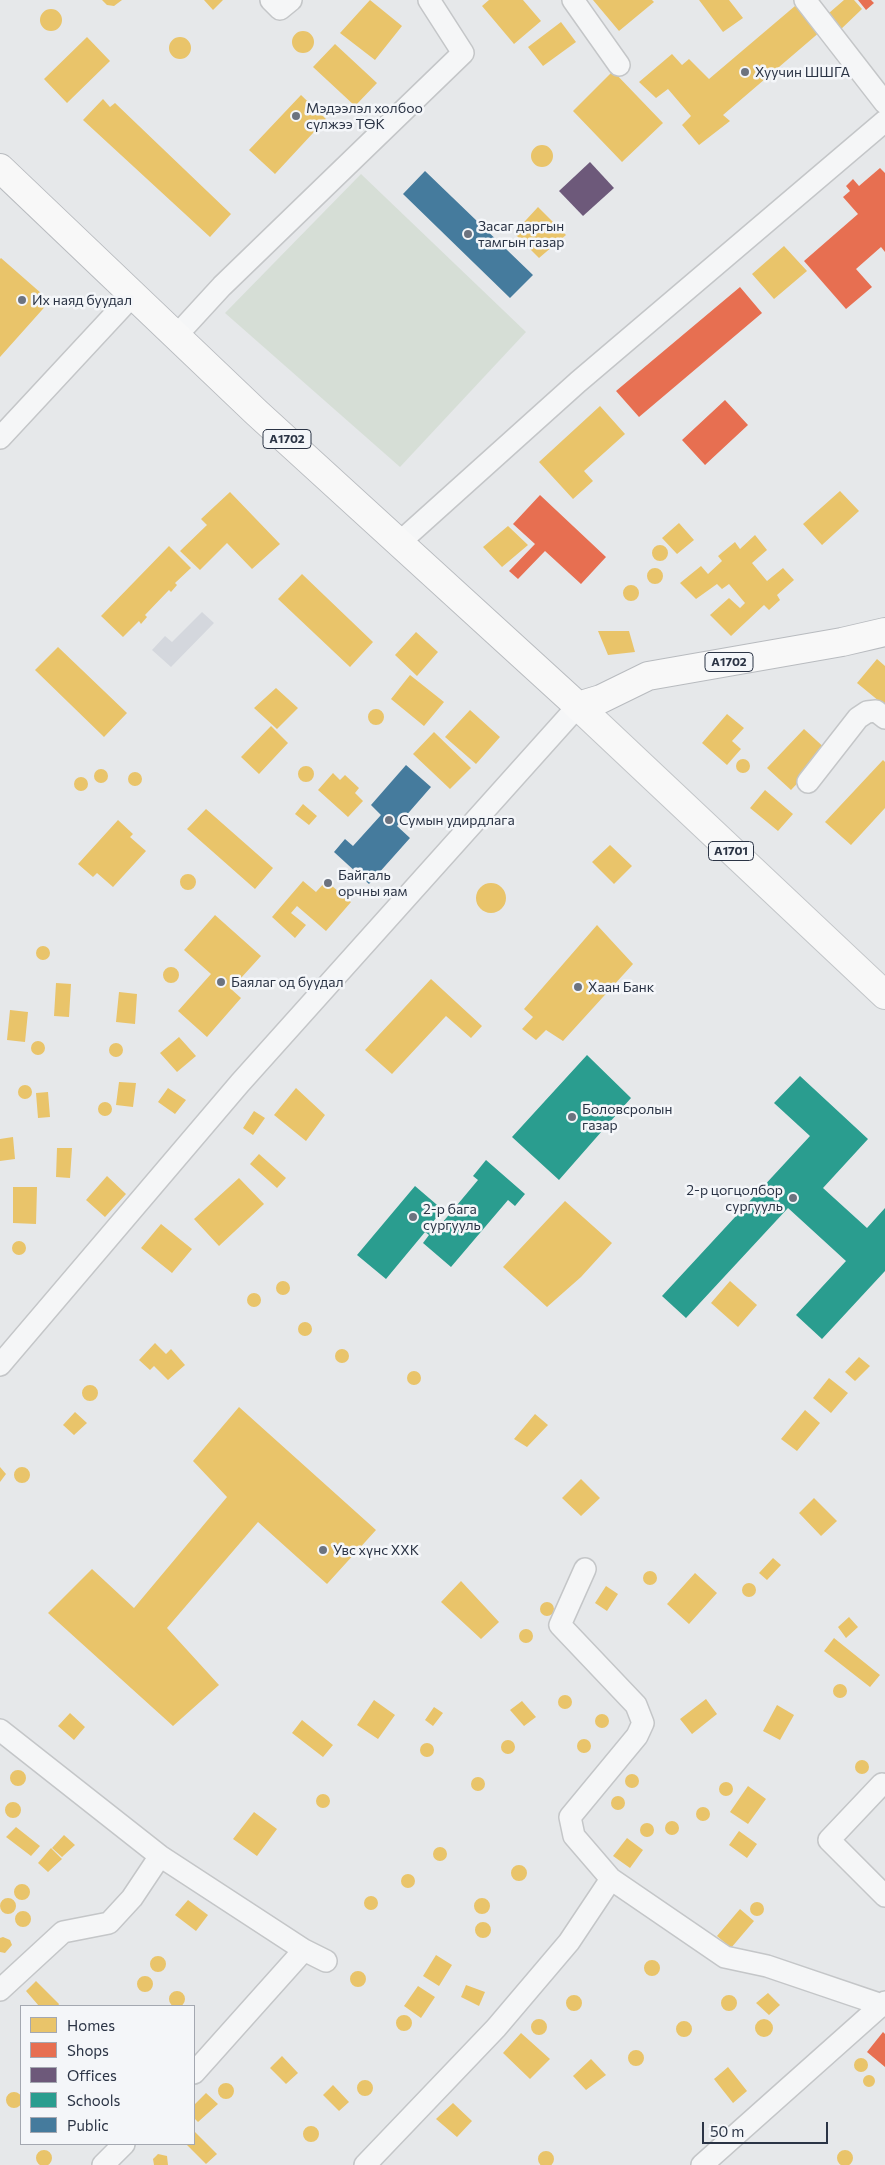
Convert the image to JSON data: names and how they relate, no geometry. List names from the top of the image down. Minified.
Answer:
{"streets":{"main road":["A1702","A1701"]},"crossings":[["A1702","A1701"]],"places":["Хуучин ШШГА","Мэдээлэл холбоо сүлжээ ТӨК","Засаг даргын тамгын газар","Их наяд буудал","Сумын удирдлага","Байгаль орчны яам","Баялаг од буудал","Хаан Банк","Боловсролын газар","2-р цогцолбор сургууль","2-р бага сургууль","Увс хүнс ХХК"],"legend":["Homes","Shops","Offices","Schools","Public"],"scale_bar":"50 m"}
